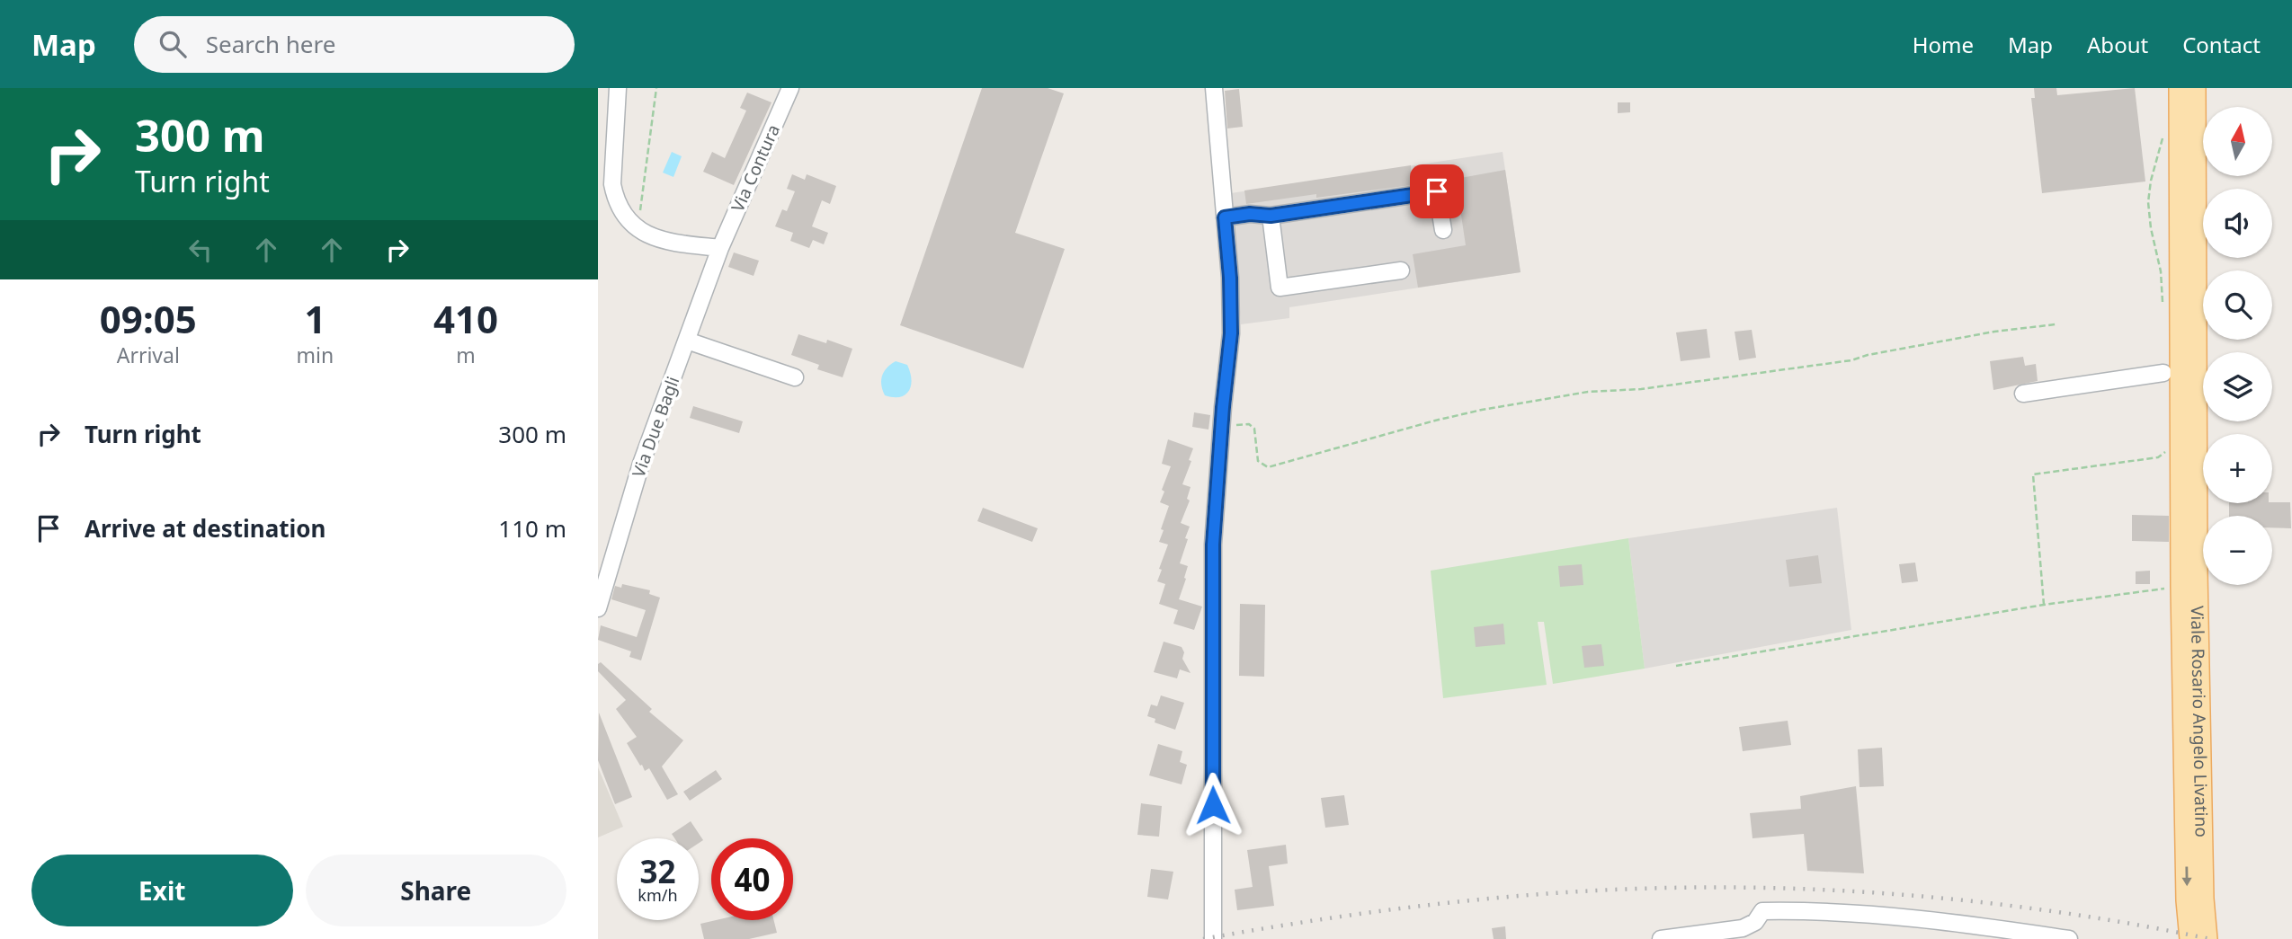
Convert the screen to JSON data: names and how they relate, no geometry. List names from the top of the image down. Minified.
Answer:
{"streets":{"main road":["Viale Rosario Angelo Livatino"],"street":["Via Contura","Via Due Bagli"]},"crossings":[["Via Contura","Via Due Bagli"]],"north":"top","page":{"header":"Map","search":"Search here","nav":["Home","Map","About","Contact"],"turn":["300 m","Turn right"],"map_buttons":["+","−"],"eta":["09:05","Arrival","1","min","410","m"],"list":[{"name":"Turn right","value":"300 m"},{"name":"Arrive at destination","value":"110 m"}],"speed":"32 km/h","limit":"40","buttons":["Exit","Share"]}}
